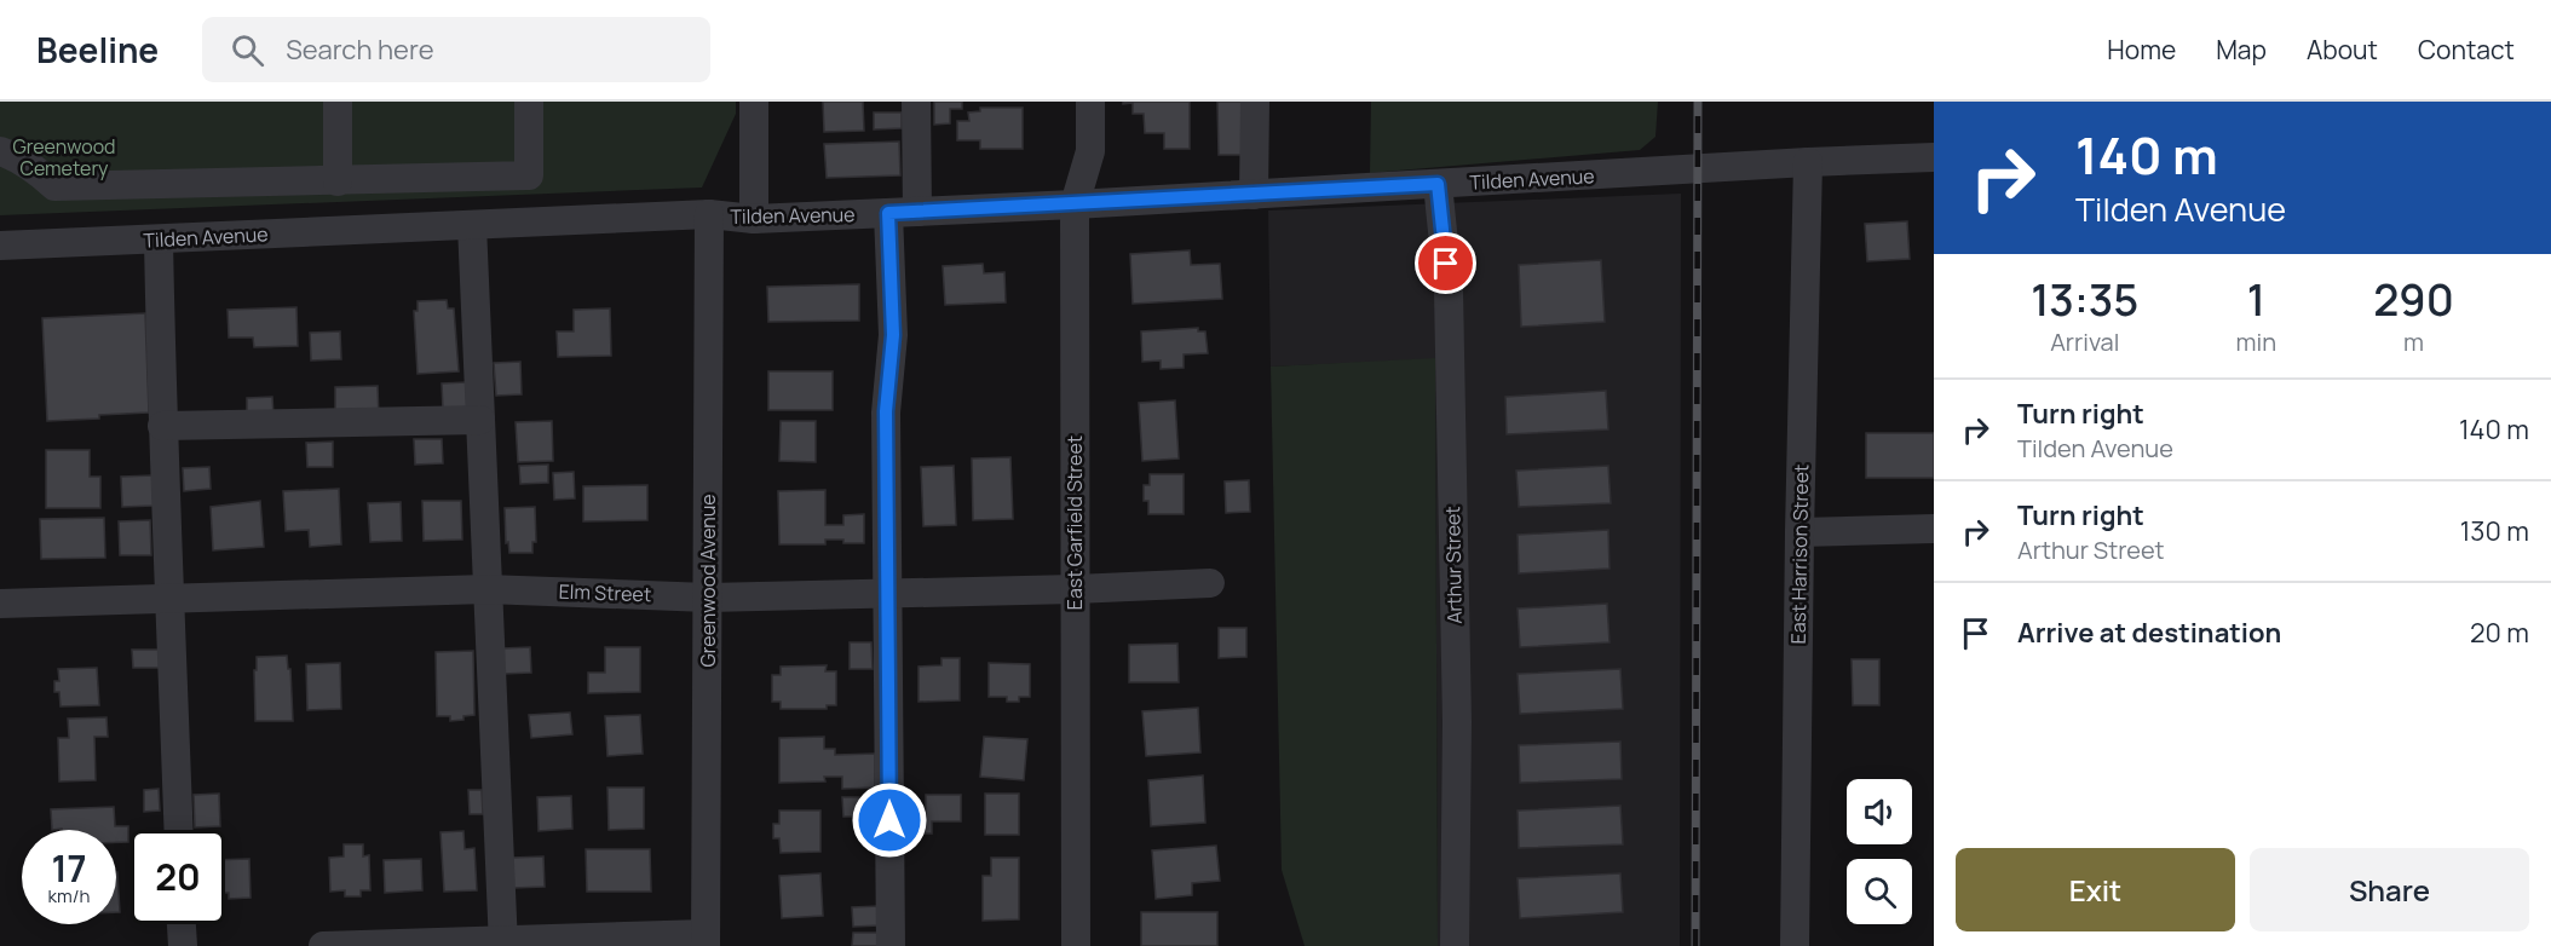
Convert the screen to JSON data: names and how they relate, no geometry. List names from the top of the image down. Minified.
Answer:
{"streets":{"street":["Tilden Avenue","East Garfield Street","East Harrison Street","Arthur Street","Greenwood Avenue","Elm Street"]},"crossings":[["Tilden Avenue","East Garfield Street"],["Tilden Avenue","East Harrison Street"],["Tilden Avenue","Arthur Street"],["Tilden Avenue","Greenwood Avenue"],["East Garfield Street","Elm Street"],["Greenwood Avenue","Elm Street"]],"parks":["Greenwood Cemetery"],"page":{"header":"Beeline","search":"Search here","nav":["Home","Map","About","Contact"],"turn":["140 m","Tilden Avenue"],"eta":["13:35","Arrival","1","min","290","m"],"list":[{"name":"Turn right","note":"Tilden Avenue","value":"140 m"},{"name":"Turn right","note":"Arthur Street","value":"130 m"},{"name":"Arrive at destination","value":"20 m"}],"speed":"17 km/h","limit":"20","buttons":["Exit","Share"]}}
